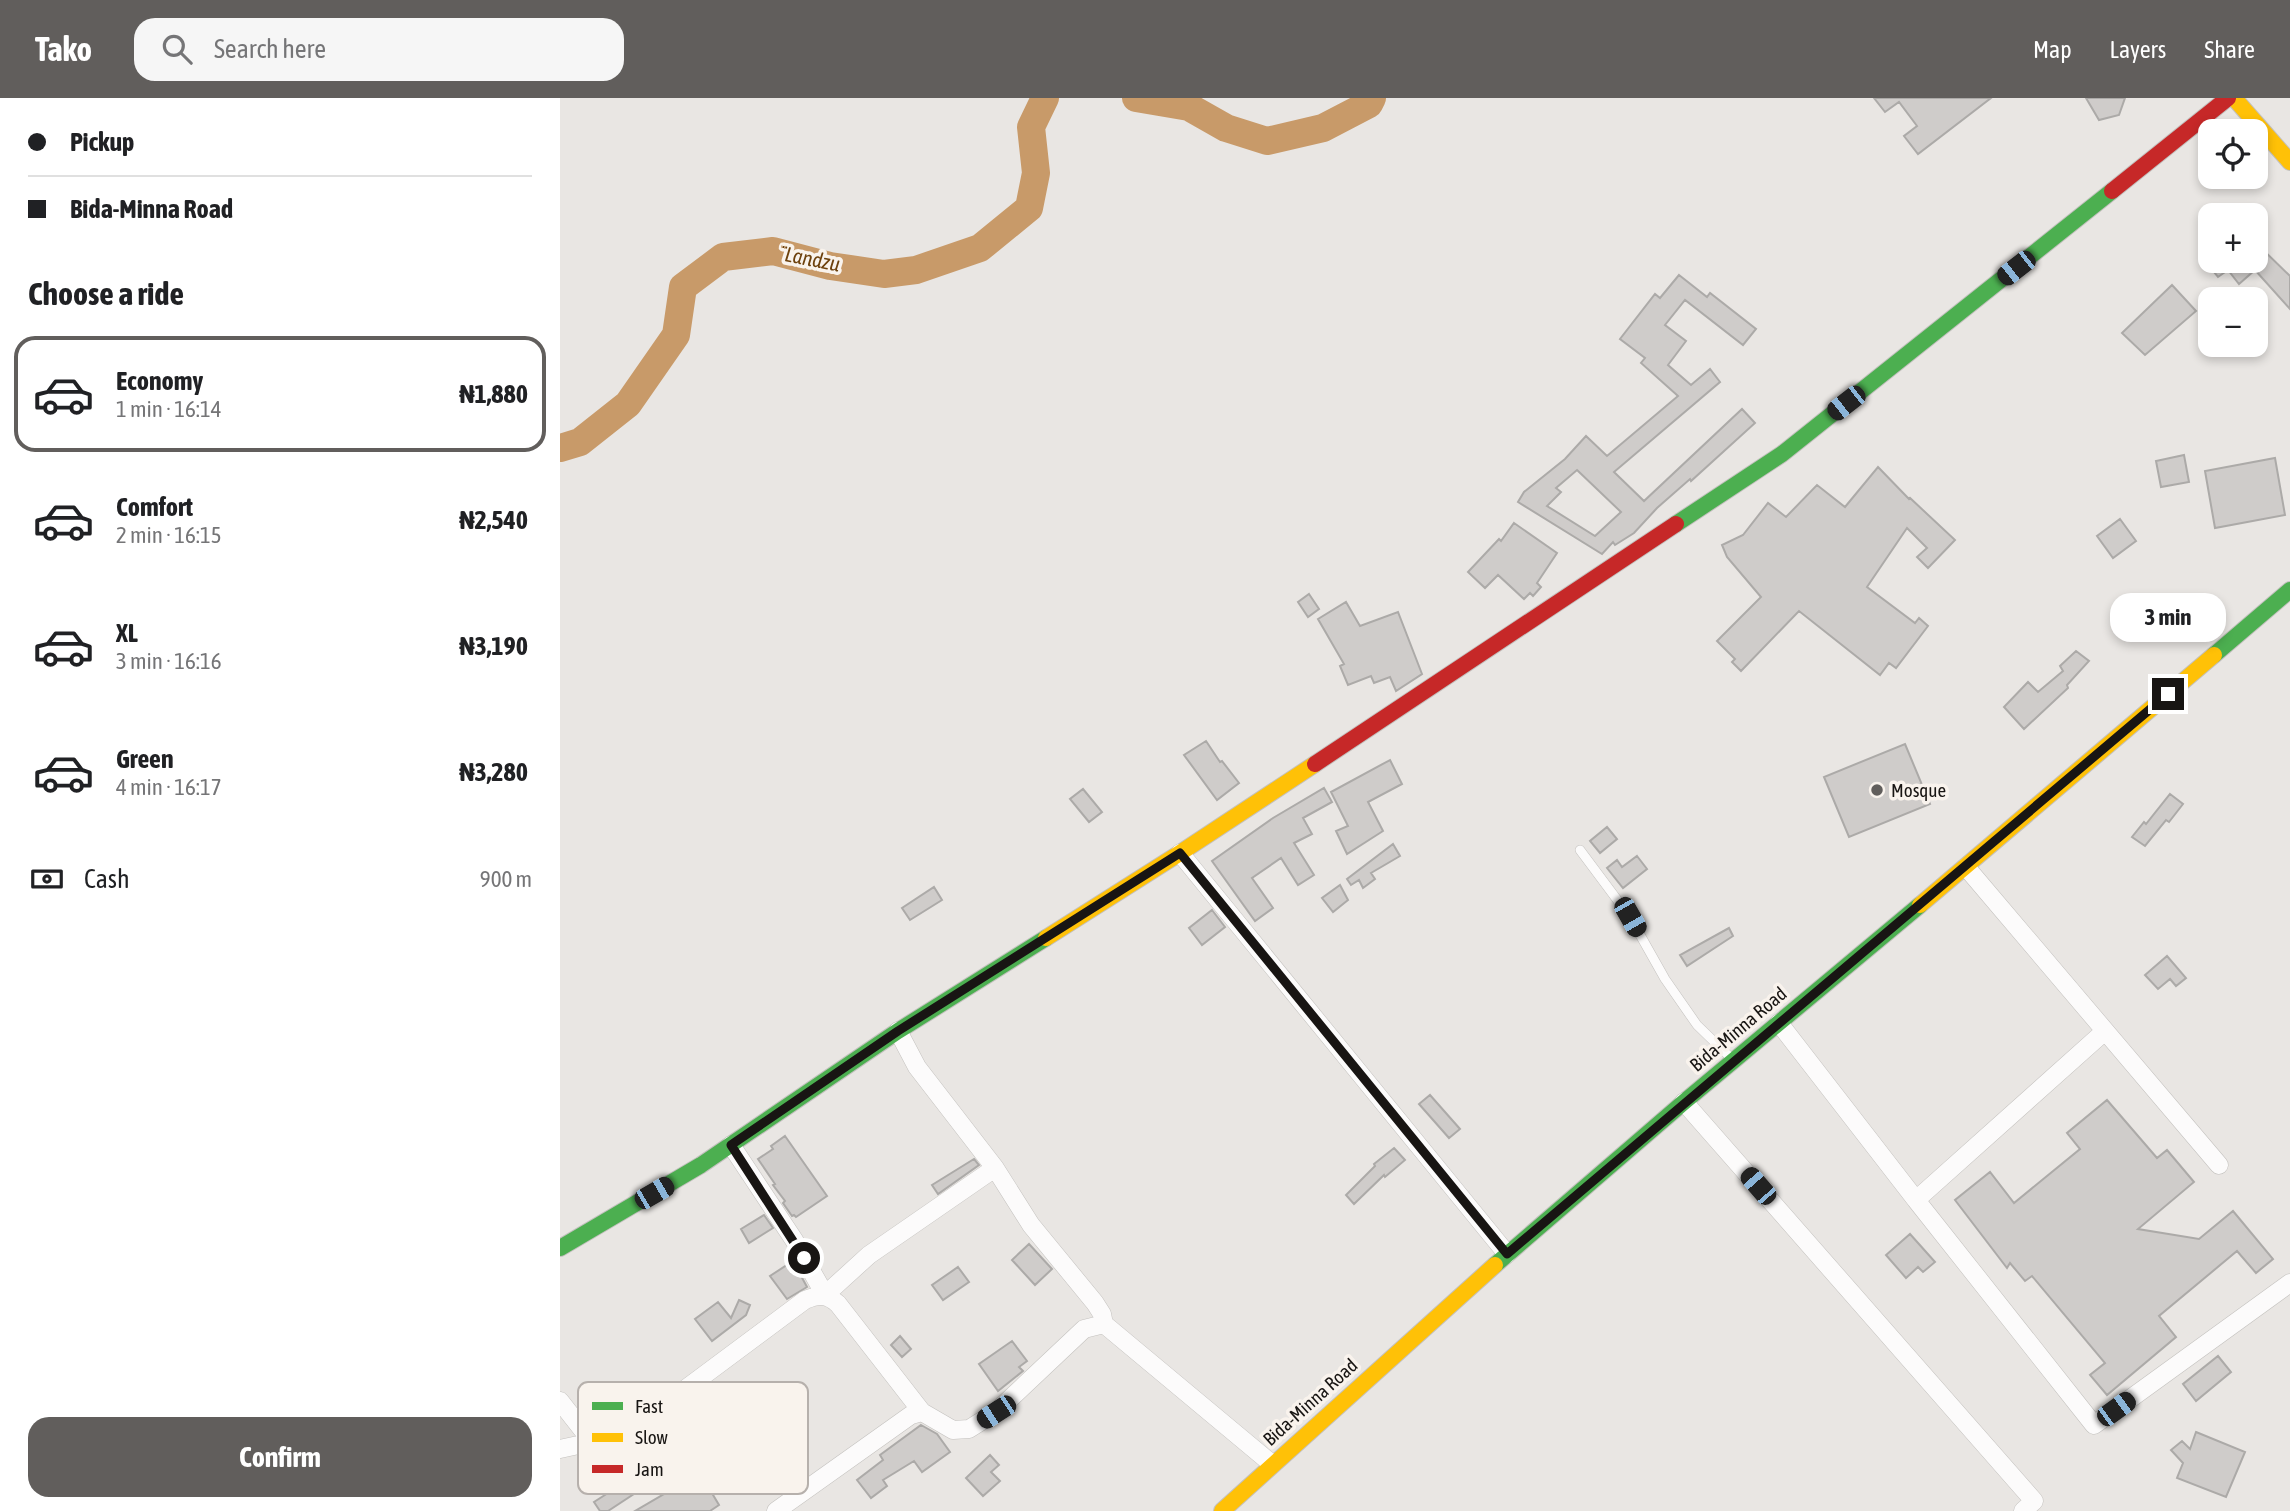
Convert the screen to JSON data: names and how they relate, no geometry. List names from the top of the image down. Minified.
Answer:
{"streets":{"main road":["Bida-Minna Road"]},"water":["¨Landzu"],"places":["Mosque"],"legend":["Fast","Slow","Jam"],"page":{"header":"Tako","search":"Search here","nav":["Map","Layers","Share"],"banner":["Pickup","Bida-Minna Road"],"map_buttons":["+","−"],"heading":"Choose a ride","list":[{"name":"Economy","note":"1 min · 16:14","value":"₦1,880"},{"name":"Comfort","note":"2 min · 16:15","value":"₦2,540"},{"name":"XL","note":"3 min · 16:16","value":"₦3,190"},{"name":"Green","note":"4 min · 16:17","value":"₦3,280"}],"bubble":"3 min","pay":["Cash","900 m"],"buttons":"Confirm"}}
